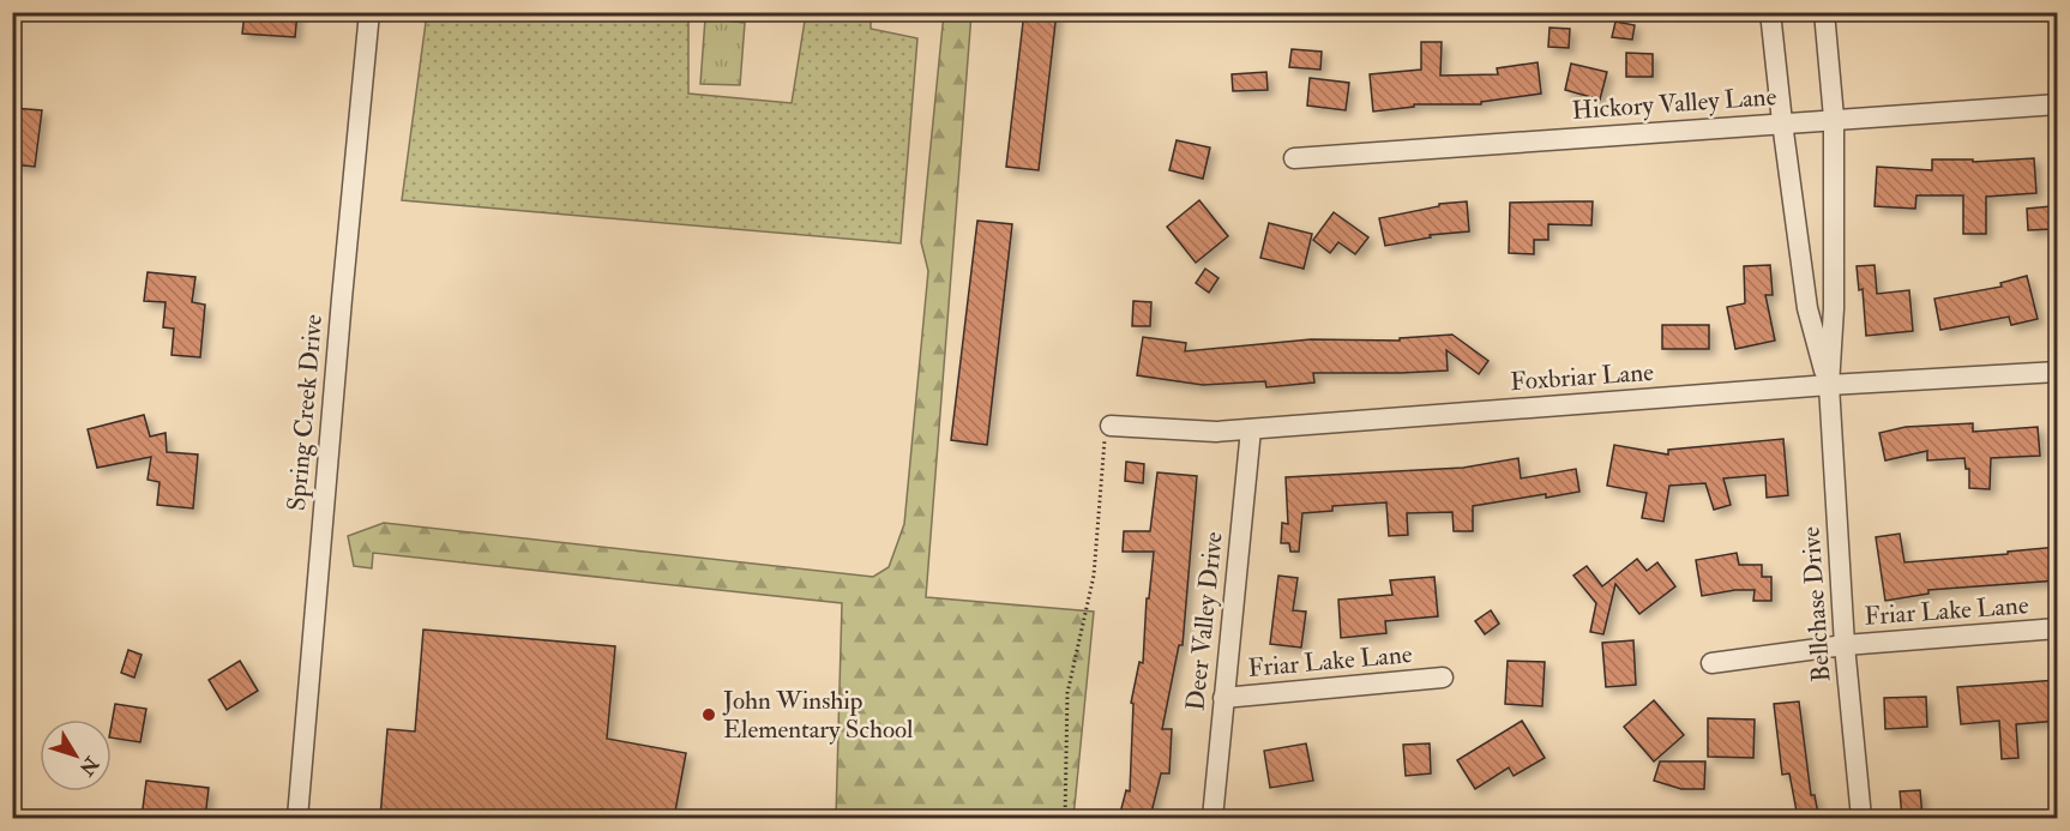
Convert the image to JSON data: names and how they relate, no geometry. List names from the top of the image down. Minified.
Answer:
{"streets":{"street":["Hickory Valley Lane","Foxbriar Lane","Spring Creek Drive","Bellchase Drive","Friar Lake Lane","Deer Valley Drive"]},"crossings":[["Hickory Valley Lane","Bellchase Drive"],["Foxbriar Lane","Bellchase Drive"],["Foxbriar Lane","Deer Valley Drive"],["Bellchase Drive","Friar Lake Lane"],["Friar Lake Lane","Deer Valley Drive"]],"places":["John Winship Elementary School"],"north":"bottom right"}
